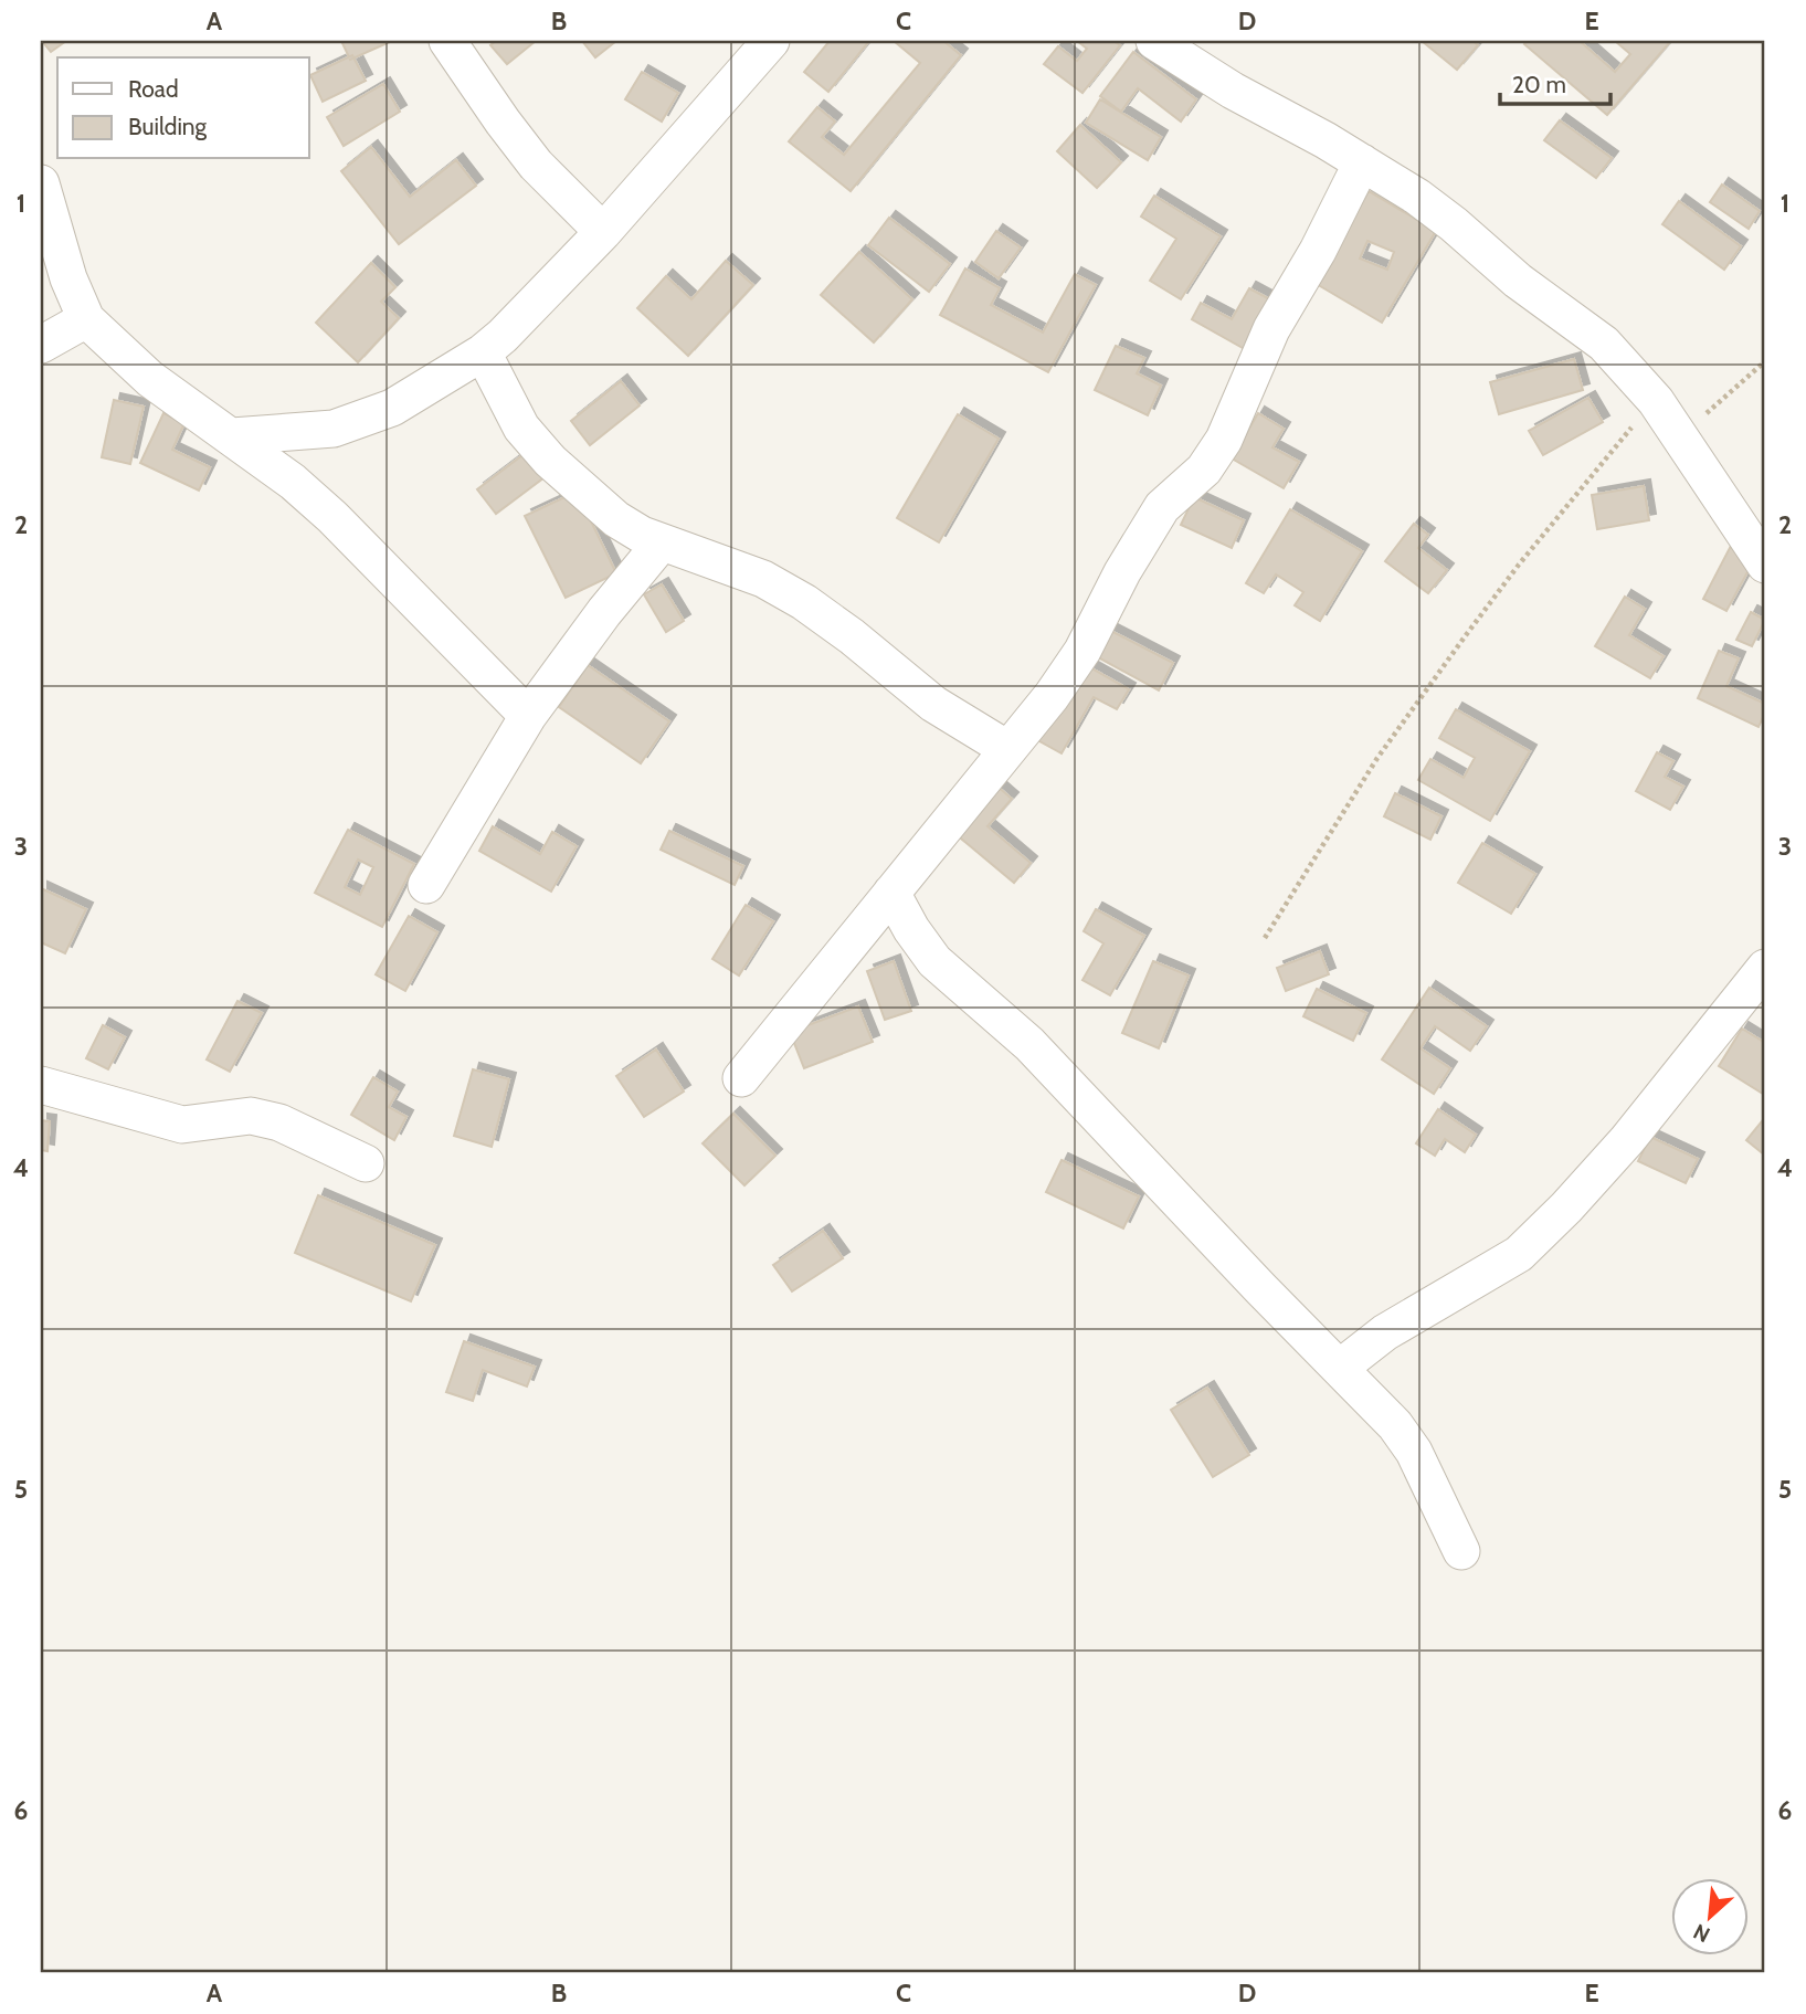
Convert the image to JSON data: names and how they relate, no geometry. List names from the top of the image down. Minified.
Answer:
{"legend":["Road","Building"],"scale_bar":"20 m","north":"bottom left","grid":{"columns":["A","B","C","D","E"],"rows":["1","2","3","4","5","6"]}}
